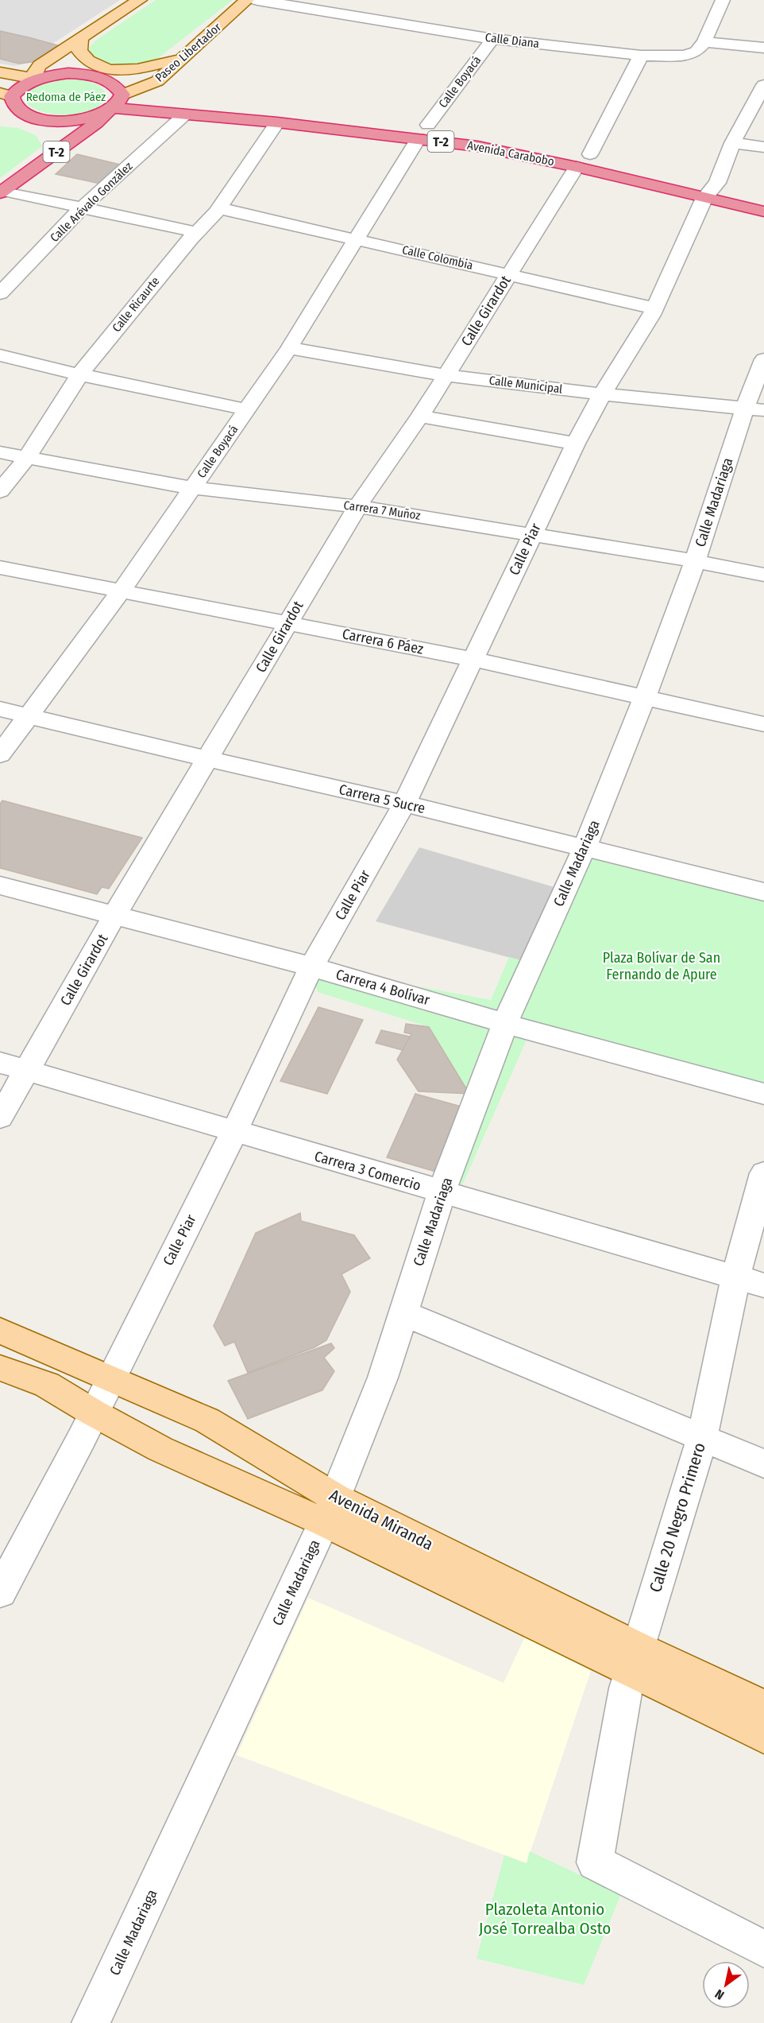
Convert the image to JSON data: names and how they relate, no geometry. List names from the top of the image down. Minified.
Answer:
{"streets":{"highway":["T-2","Avenida Carabobo"],"main road":["Paseo Libertador","Avenida Miranda"],"street":["Calle Diana","Calle Boyacá","Calle Arévalo González","Calle Colombia","Calle Ricaurte","Calle Girardot","Calle Municipal","Calle Madariaga","Carrera 7 Muñoz","Calle Piar","Carrera 6 Páez","Carrera 5 Sucre","Carrera 4 Bolívar","Carrera 3 Comercio","Calle 20 Negro Primero"]},"crossings":[["Calle Diana","Calle Boyacá"],["Calle Diana","Calle Girardot"],["Paseo Libertador","T-2"],["Calle Boyacá","Avenida Carabobo"],["Calle Boyacá","Calle Colombia"],["Calle Boyacá","Calle Municipal"],["Calle Boyacá","Carrera 7 Muñoz"],["Calle Boyacá","Carrera 6 Páez"],["Calle Boyacá","Carrera 5 Sucre"],["T-2","Avenida Carabobo"],["Avenida Carabobo","Calle Arévalo González"],["Avenida Carabobo","Calle Ricaurte"],["Avenida Carabobo","Calle Girardot"],["Avenida Carabobo","Calle Piar"],["Calle Colombia","Calle Ricaurte"],["Calle Colombia","Calle Girardot"],["Calle Colombia","Calle Piar"],["Calle Ricaurte","Carrera 7 Muñoz"],["Calle Girardot","Calle Municipal"],["Calle Girardot","Carrera 7 Muñoz"],["Calle Girardot","Carrera 6 Páez"],["Calle Girardot","Carrera 5 Sucre"],["Calle Girardot","Carrera 4 Bolívar"],["Calle Girardot","Carrera 3 Comercio"],["Calle Municipal","Calle Madariaga"],["Calle Municipal","Calle Piar"],["Calle Madariaga","Carrera 7 Muñoz"],["Calle Madariaga","Carrera 6 Páez"],["Calle Madariaga","Carrera 5 Sucre"],["Calle Madariaga","Carrera 4 Bolívar"],["Calle Madariaga","Carrera 3 Comercio"],["Calle Madariaga","Avenida Miranda"],["Carrera 7 Muñoz","Calle Piar"],["Calle Piar","Carrera 6 Páez"],["Calle Piar","Carrera 5 Sucre"],["Calle Piar","Carrera 4 Bolívar"],["Calle Piar","Carrera 3 Comercio"],["Calle Piar","Avenida Miranda"],["Carrera 3 Comercio","Calle 20 Negro Primero"],["Calle 20 Negro Primero","Avenida Miranda"]],"parks":["Redoma de Páez","Plaza Bolívar de San Fernando de Apure","Plazoleta Antonio José Torrealba Osto"],"north":"bottom left"}
